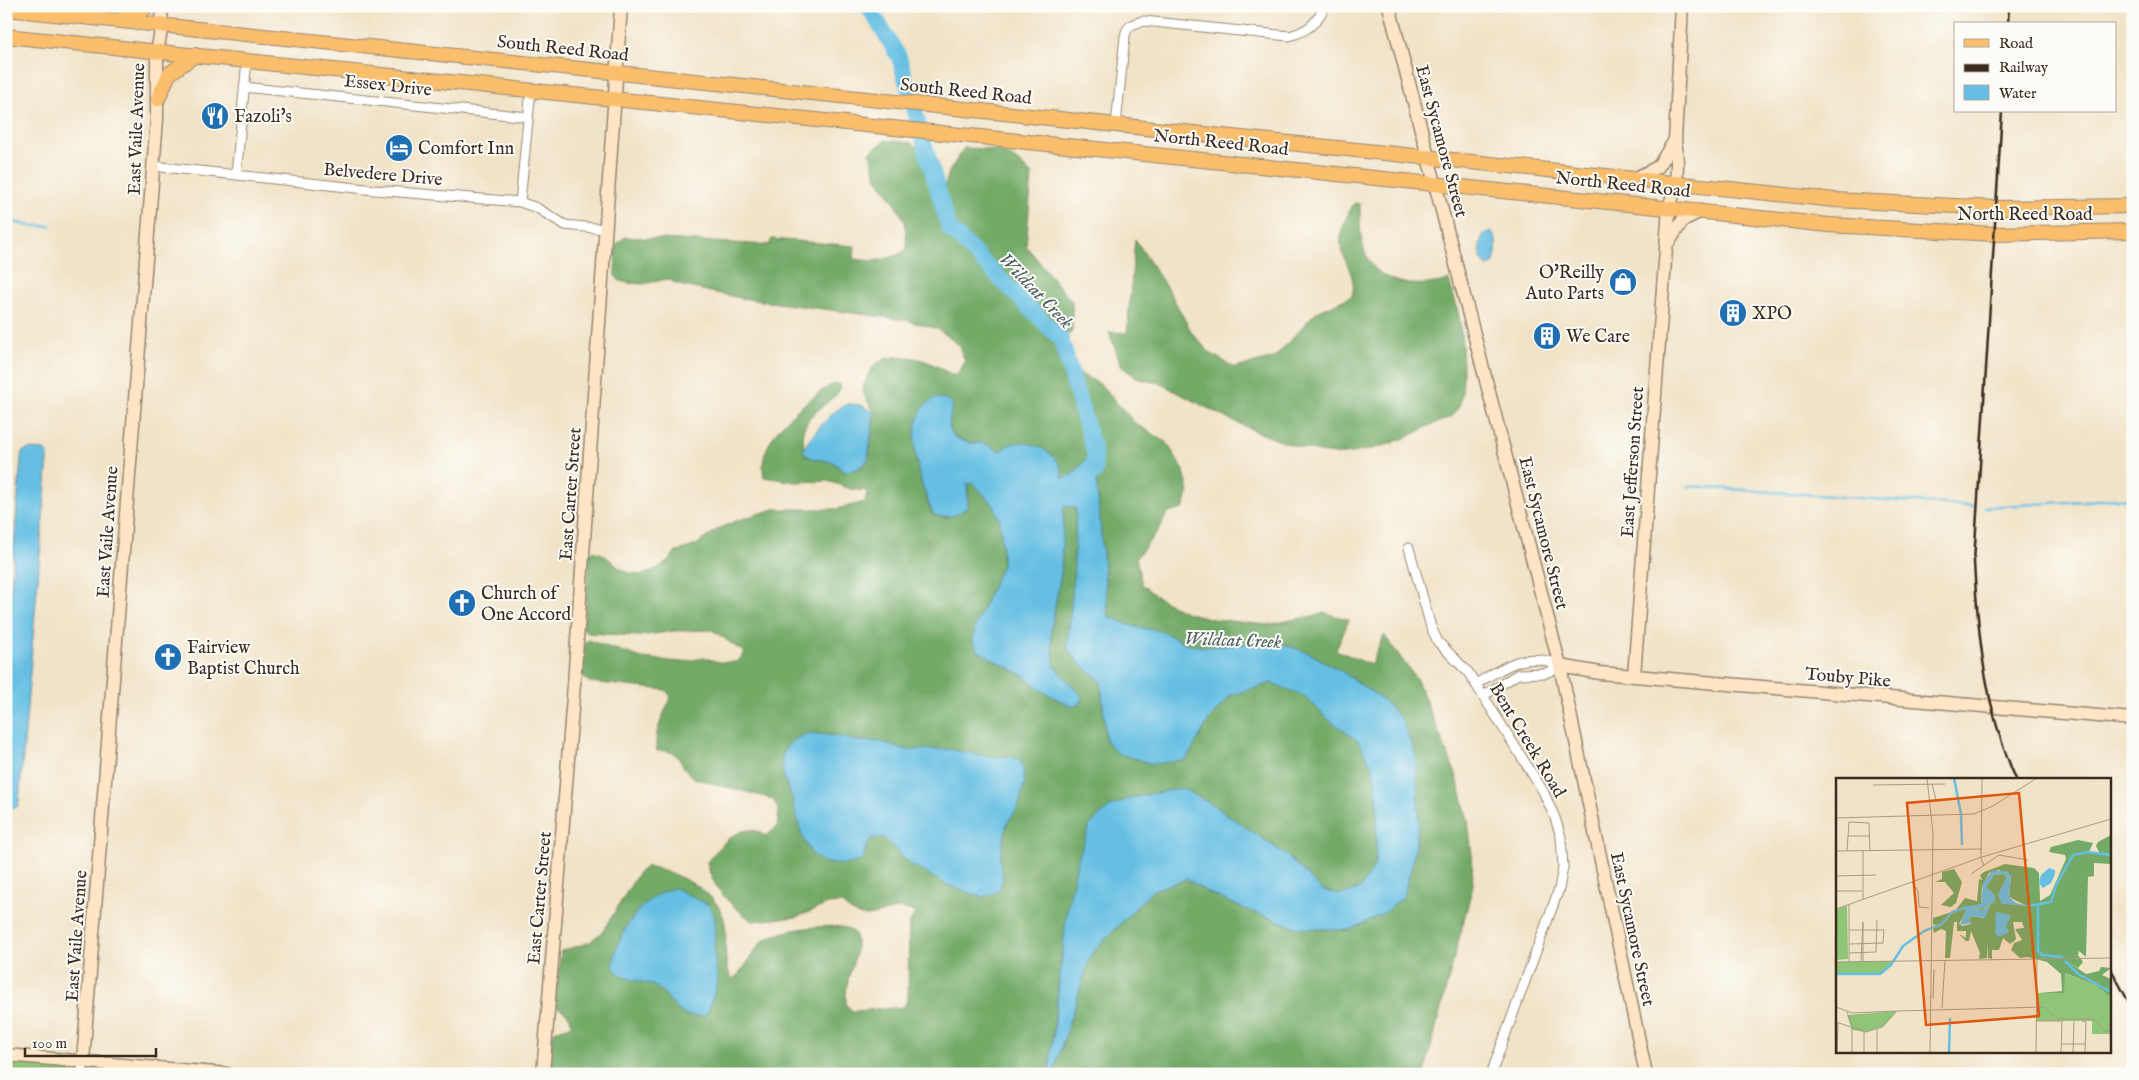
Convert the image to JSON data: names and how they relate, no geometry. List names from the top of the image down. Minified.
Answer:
{"streets":{"main road":["South Reed Road","North Reed Road"],"street":["Essex Drive","East Vaile Avenue","East Sycamore Street","Belvedere Drive","East Jefferson Street","East Carter Street","Touby Pike","Bent Creek Road"]},"crossings":[["South Reed Road","East Vaile Avenue"],["South Reed Road","North Reed Road"],["South Reed Road","East Carter Street"],["East Vaile Avenue","Belvedere Drive"],["East Sycamore Street","North Reed Road"],["East Sycamore Street","Touby Pike"],["North Reed Road","East Jefferson Street"],["North Reed Road","East Carter Street"],["Belvedere Drive","East Carter Street"],["East Jefferson Street","Touby Pike"],["Touby Pike","Bent Creek Road"]],"water":["Wildcat Creek"],"places":{"restaurant":["Fazoli's"],"hotel":["Comfort Inn"],"shop":["O'Reilly Auto Parts"],"building":["XPO","We Care"],"church":["Church of One Accord","Fairview Baptist Church"]},"legend":["Road","Railway","Water"],"scale_bar":"100 m"}
